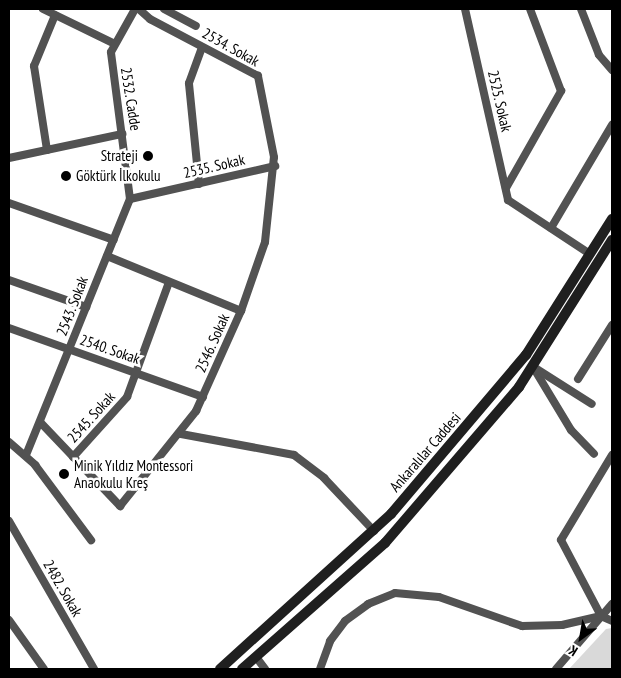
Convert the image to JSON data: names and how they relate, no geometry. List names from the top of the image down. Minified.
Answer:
{"streets":{"main road":["Ankaralılar Caddesi"],"street":["2534. Sokak","2532. Cadde","2525. Sokak","2535. Sokak","2543. Sokak","2546. Sokak","2540. Sokak","2545. Sokak","2482. Sokak"]},"crossings":[["2534. Sokak","2535. Sokak"],["2534. Sokak","2546. Sokak"],["2532. Cadde","2535. Sokak"],["2532. Cadde","2543. Sokak"],["2535. Sokak","2543. Sokak"],["2535. Sokak","2546. Sokak"],["2543. Sokak","2540. Sokak"],["2546. Sokak","2540. Sokak"],["2546. Sokak","2545. Sokak"],["2540. Sokak","2545. Sokak"]],"places":["Strateji","Göktürk İlkokulu","Minik Yıldız Montessori Anaokulu Kreş"],"north":"bottom left"}
